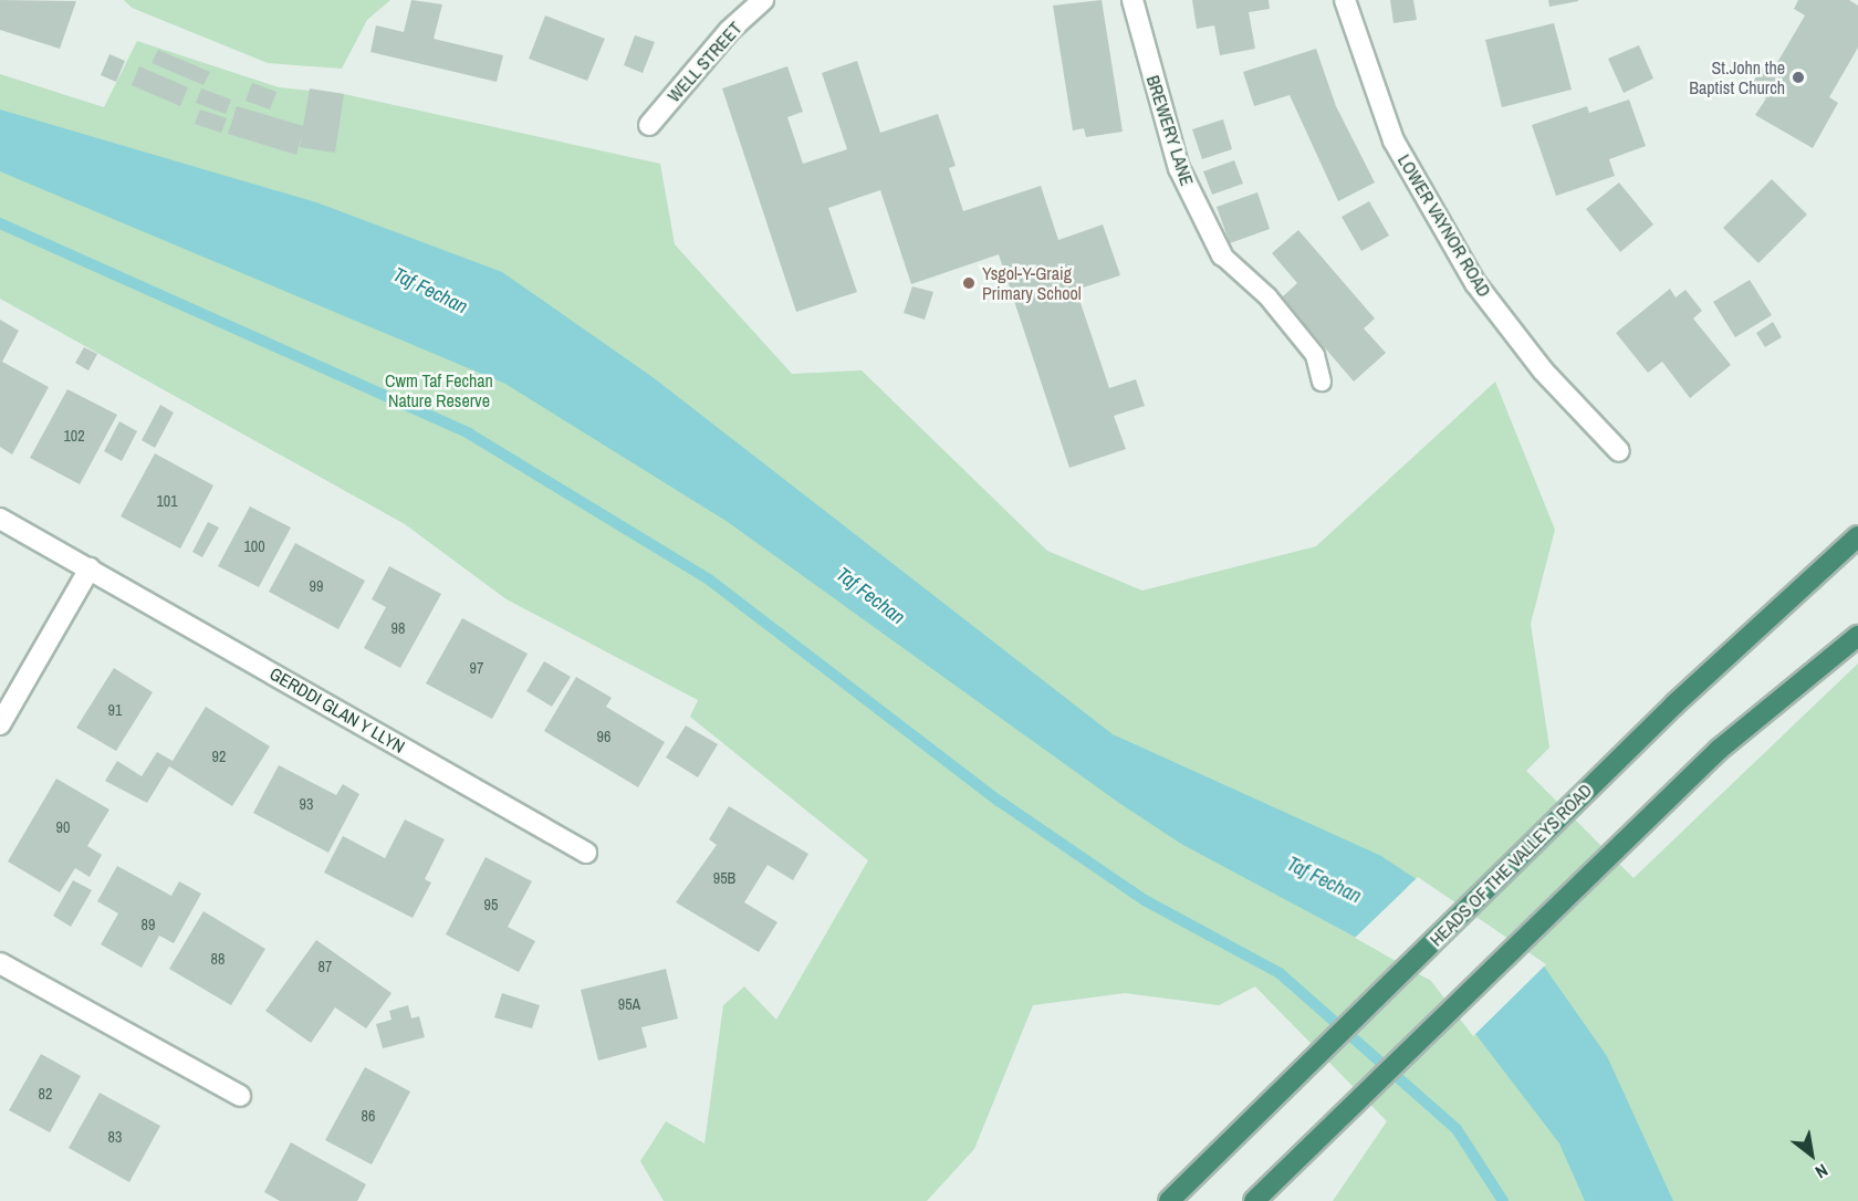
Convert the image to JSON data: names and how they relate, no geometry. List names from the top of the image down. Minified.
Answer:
{"streets":{"highway":["HEADS OF THE VALLEYS ROAD"],"street":["WELL STREET","BREWERY LANE","LOWER VAYNOR ROAD","GERDDI GLAN Y LLYN"]},"water":["Taf Fechan"],"parks":["Cwm Taf Fechan Nature Reserve"],"places":["St.John the Baptist Church","Ysgol-Y-Graig Primary School"],"house_numbers":["102","101","100","99","98","97","91","96","92","93","90","95B","95","89","88","87","95A","82","86","83"],"north":"bottom right"}
